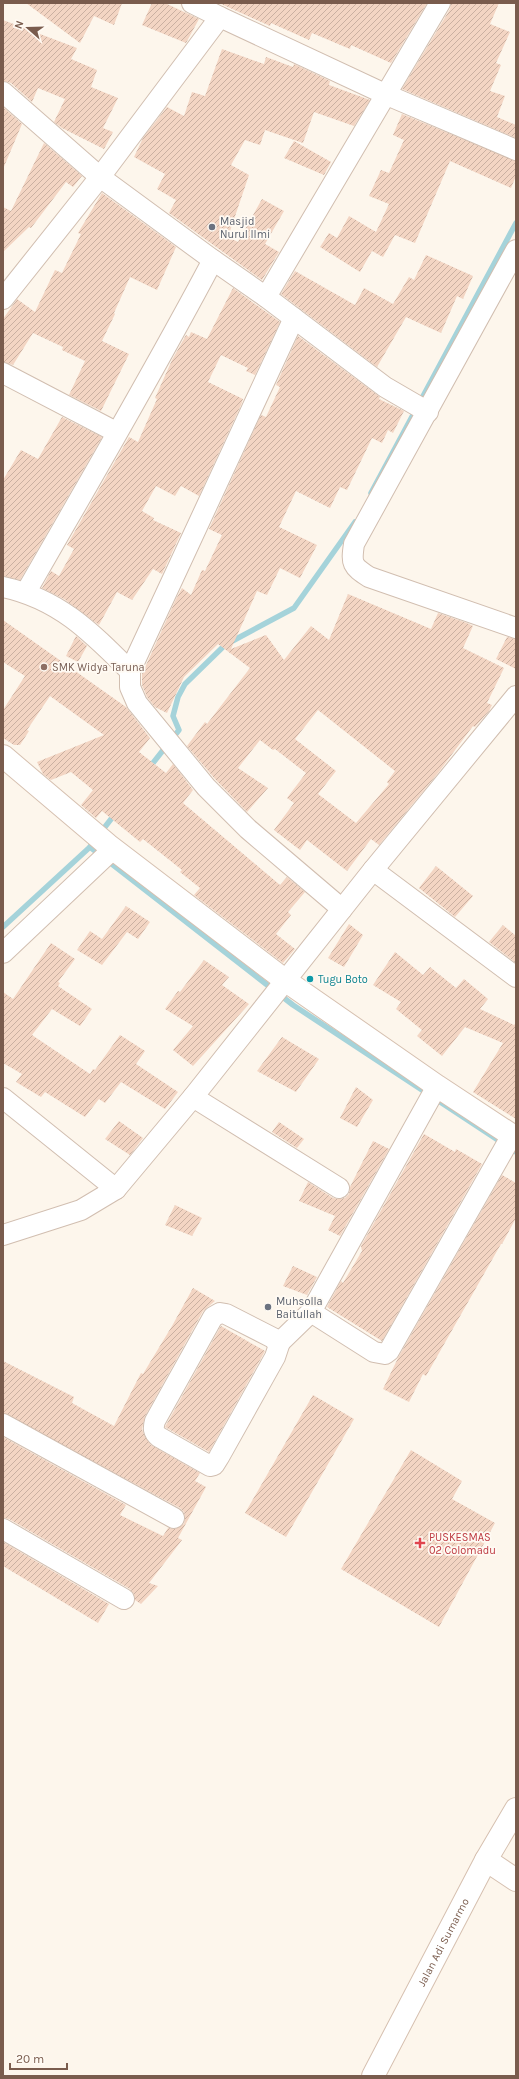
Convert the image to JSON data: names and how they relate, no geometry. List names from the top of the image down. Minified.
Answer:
{"streets":{"main road":["Jalan Adi Sumarmo"]},"places":{"other":["Masjid Nurul Ilmi","SMK Widya Taruna","Tugu Boto","Muhsolla Baitullah"],"health":["PUSKESMAS 02 Colomadu"]},"scale_bar":"20 m","north":"left"}
